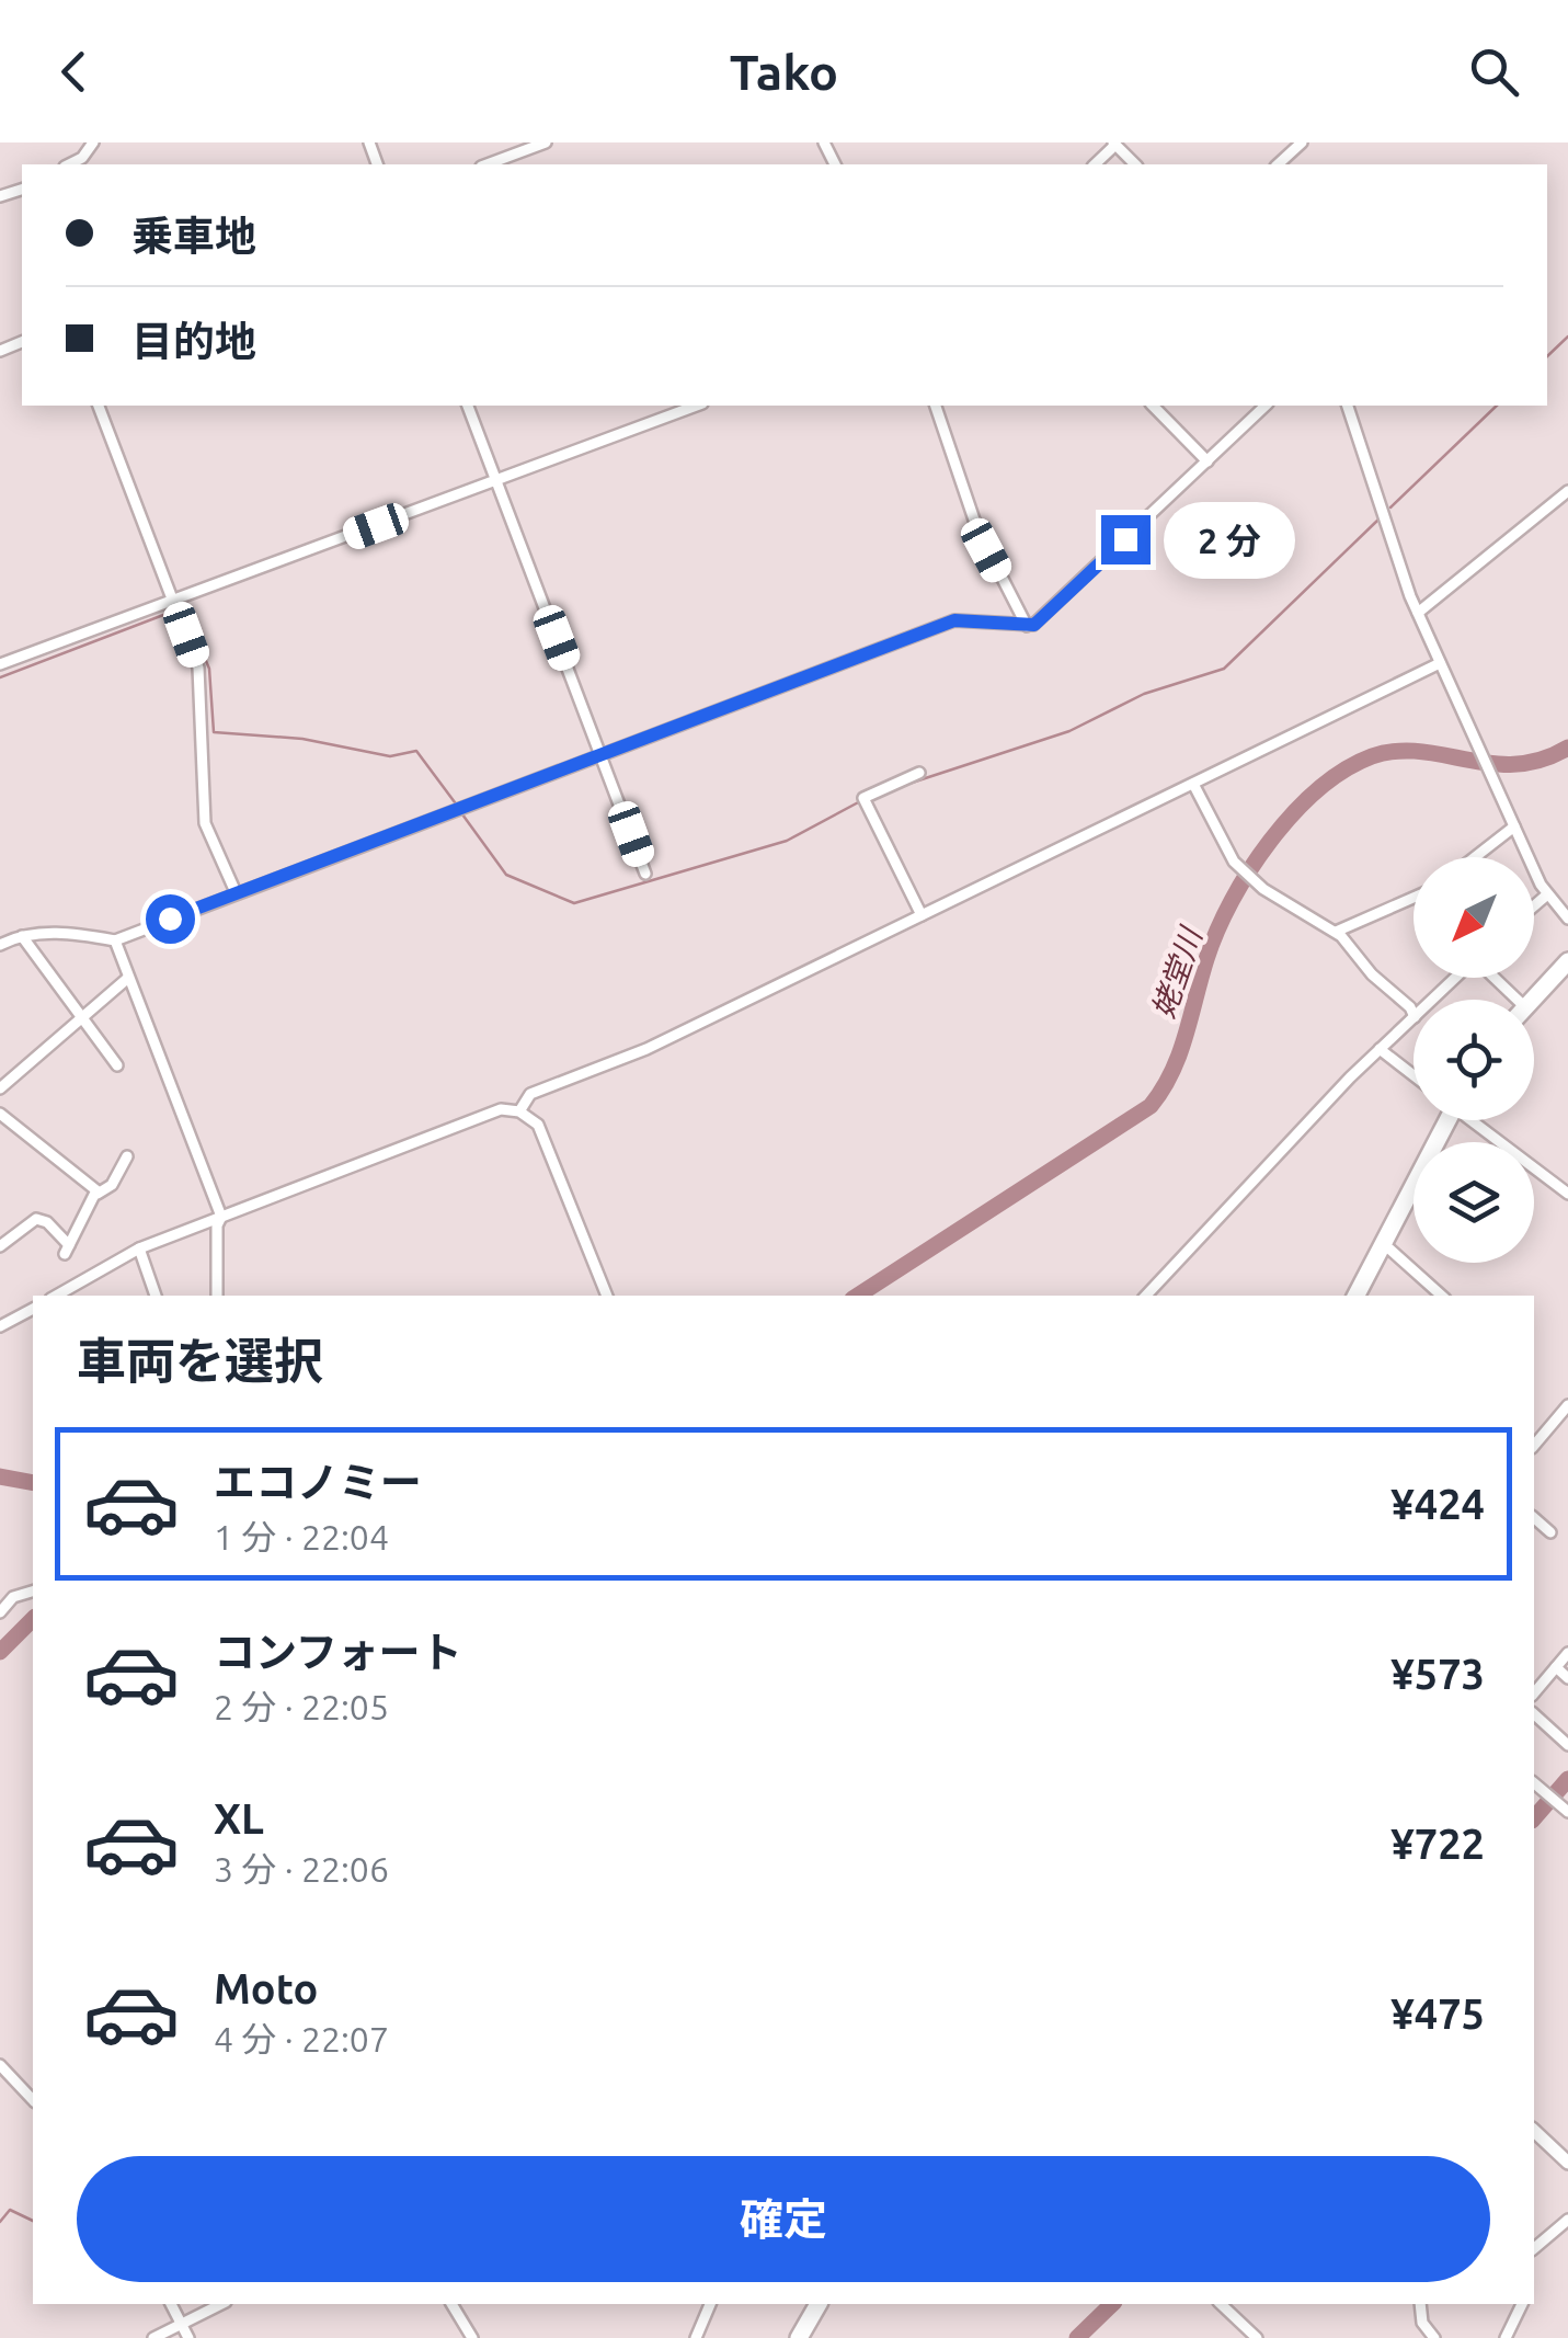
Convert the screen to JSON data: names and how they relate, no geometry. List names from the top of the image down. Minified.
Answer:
{"water":["姥堂川"],"north":"bottom left","page":{"header":"Tako","banner":["乗車地","目的地"],"bubble":"2 分","heading":"車両を選択","list":[{"name":"エコノミー","note":"1 分 · 22:04","value":"¥424"},{"name":"コンフォート","note":"2 分 · 22:05","value":"¥573"},{"name":"XL","note":"3 分 · 22:06","value":"¥722"},{"name":"Moto","note":"4 分 · 22:07","value":"¥475"}],"buttons":"確定"}}
